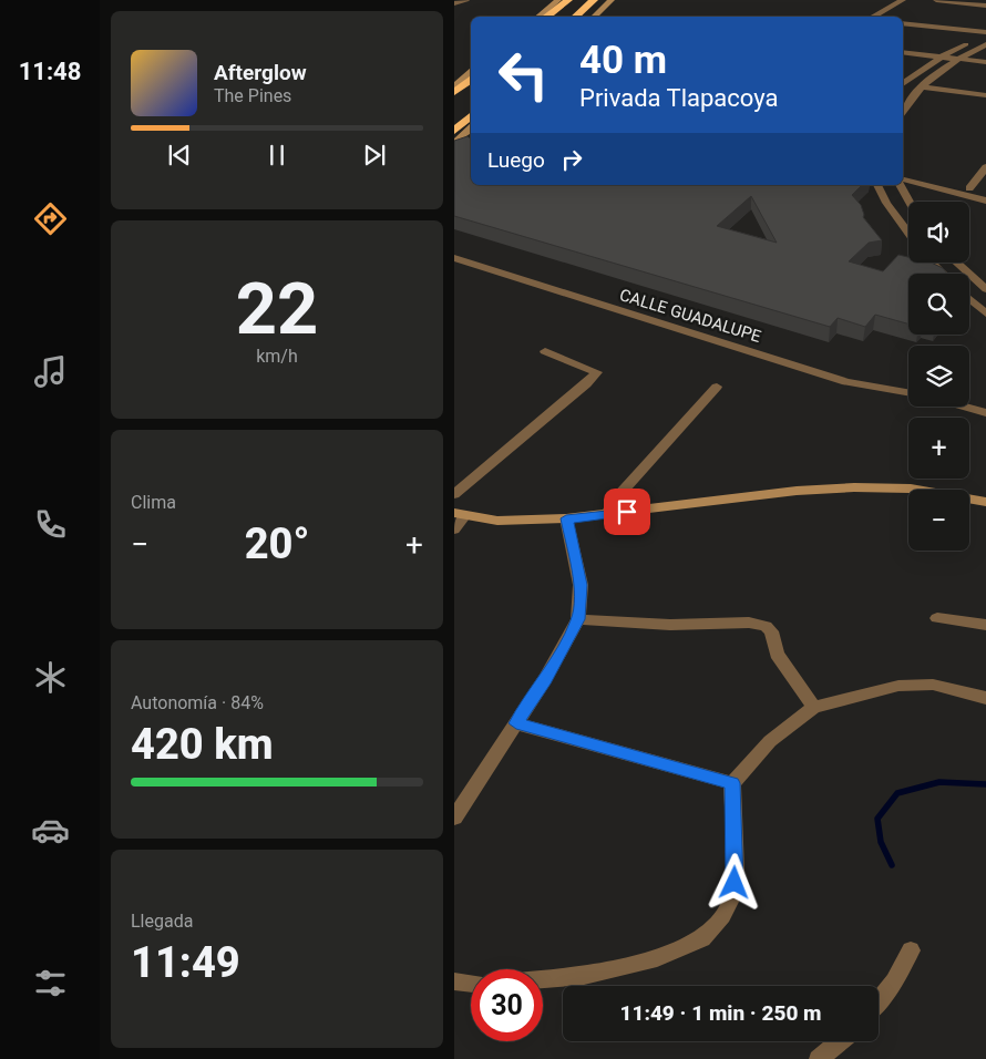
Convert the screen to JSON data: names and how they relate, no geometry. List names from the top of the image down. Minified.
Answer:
{"streets":{"street":["CALLE GUADALUPE"]},"page":{"tabs":"11:48","turn":["40 m","Privada Tlapacoya"],"song":["Afterglow","The Pines"],"then":"Luego","map_buttons":["+","−"],"tile":[["22","km/h"],"Clima",["Autonomía · 84%","420 km"],["Llegada","11:49"]],"heat":["−","20°","+"],"limit":"30","trip":"11:49 · 1 min · 250 m"}}
